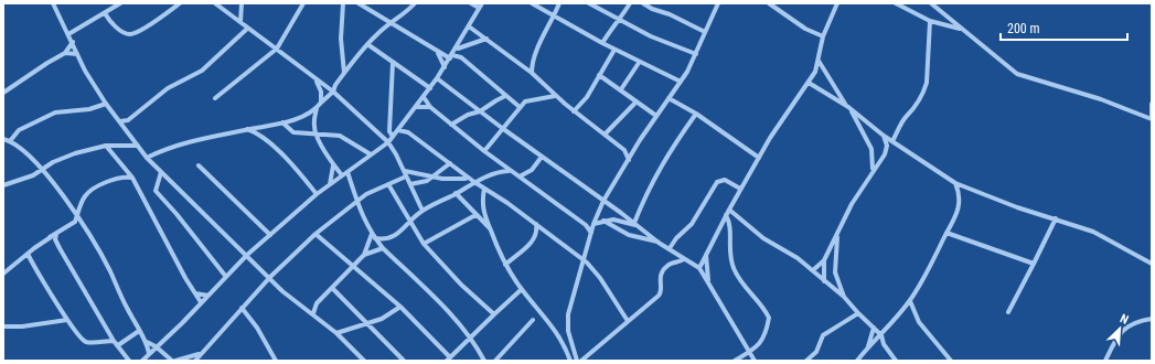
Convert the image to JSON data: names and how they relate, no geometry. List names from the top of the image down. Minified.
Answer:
{"scale_bar":"200 m","north":"top right"}
